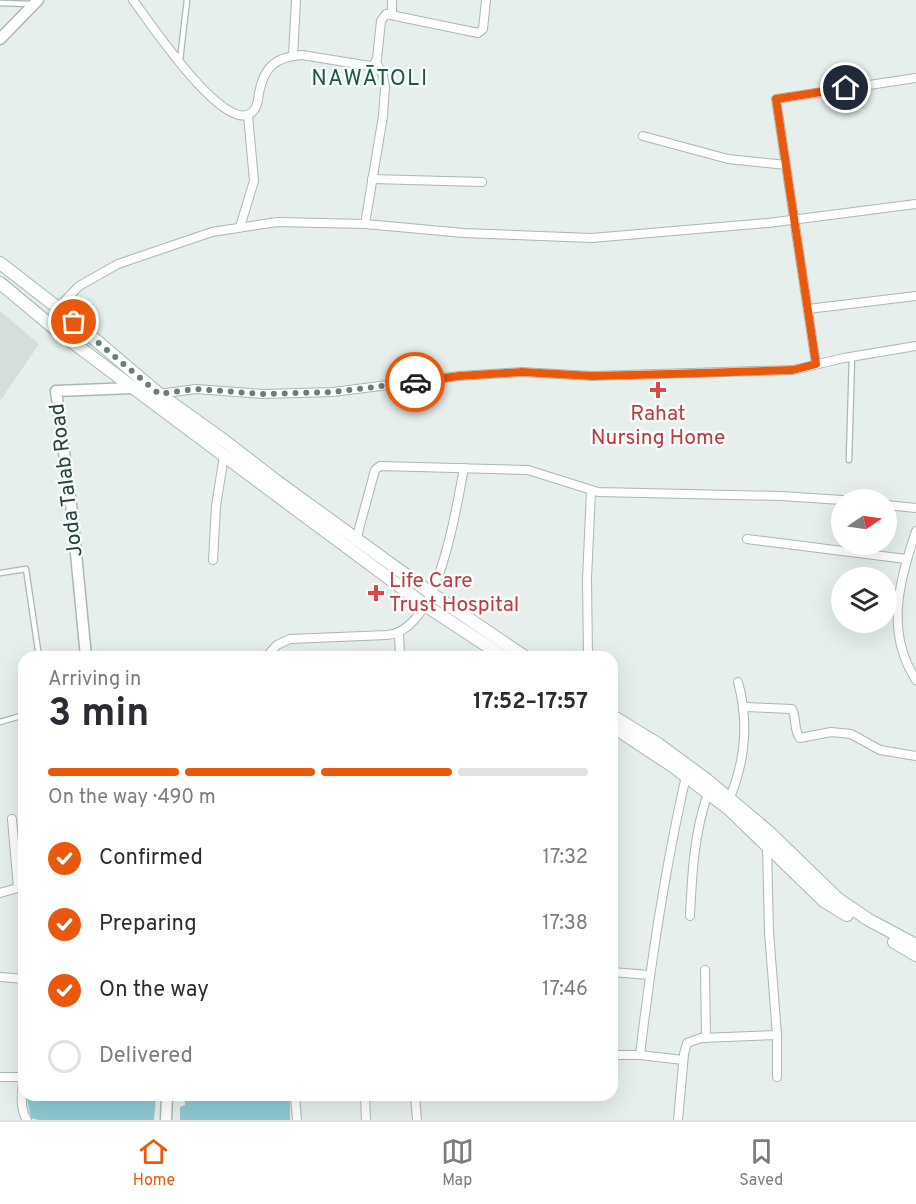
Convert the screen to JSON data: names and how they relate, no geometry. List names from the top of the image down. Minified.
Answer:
{"streets":{"street":["Joda Talab Road"]},"districts":["NAWĀTOLI"],"places":{"health":["Rahat Nursing Home","Life Care Trust Hospital"]},"north":"right","page":{"heading":["3 min","Arriving in","17:52–17:57"],"bar":"On the way · 490 m","list":[["Confirmed","17:32"],["Preparing","17:38"],["On the way","17:46"],"Delivered"],"tabs":["Home","Map","Saved"]}}
